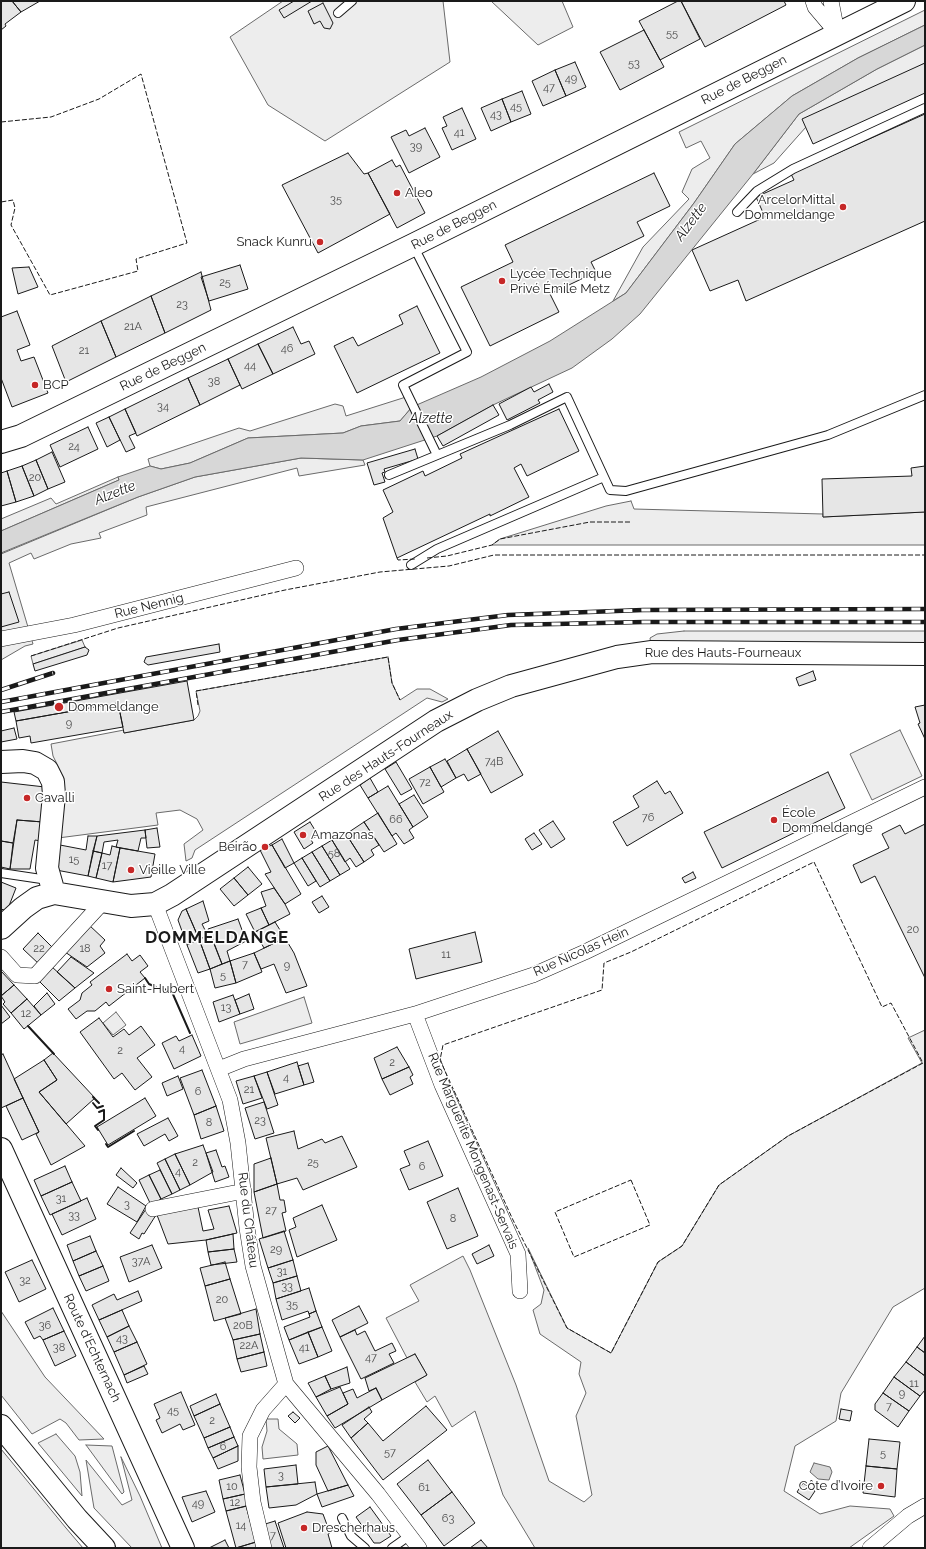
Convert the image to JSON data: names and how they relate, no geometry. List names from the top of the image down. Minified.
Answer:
{"streets":{"street":["Rue de Beggen","Rue Nennig","Rue des Hauts-Fourneaux","Rue Nicolas Hein","Rue Marguerite Mongenast-Servais","Rue du Château","Route d'Echternach"]},"crossings":[["Rue des Hauts-Fourneaux","Rue du Château"],["Rue Nicolas Hein","Rue Marguerite Mongenast-Servais"],["Rue Nicolas Hein","Rue du Château"]],"districts":["DOMMELDANGE"],"water":["Alzette"],"places":["Aleo","ArcelorMittal Dommeldange","Snack Kunru","Lycée Technique Privé Émile Metz","BCP","Dommeldange","Cavalli","École Dommeldange","Amazonas","Beirão","Vieille Ville","Saint-Hubert","Côte d’Ivoire","Drescherhaus"],"house_numbers":["55","53","49","47","45","43","41","39","35","25","23","21A","46","21","44","38","34","24","20","9","74B","72","76","66","58","15","17","20","22","18","11","7","9","5","13","12","4","2","2","4","21","6","23","8","2","25","6","4","31","3","27","33","8","29","37A","31","32","33","20","35","36","20B","43","22A","38","41","47","11","9","7","45","2","6","57","5","3","10","61","12","49","63","14","7"]}
